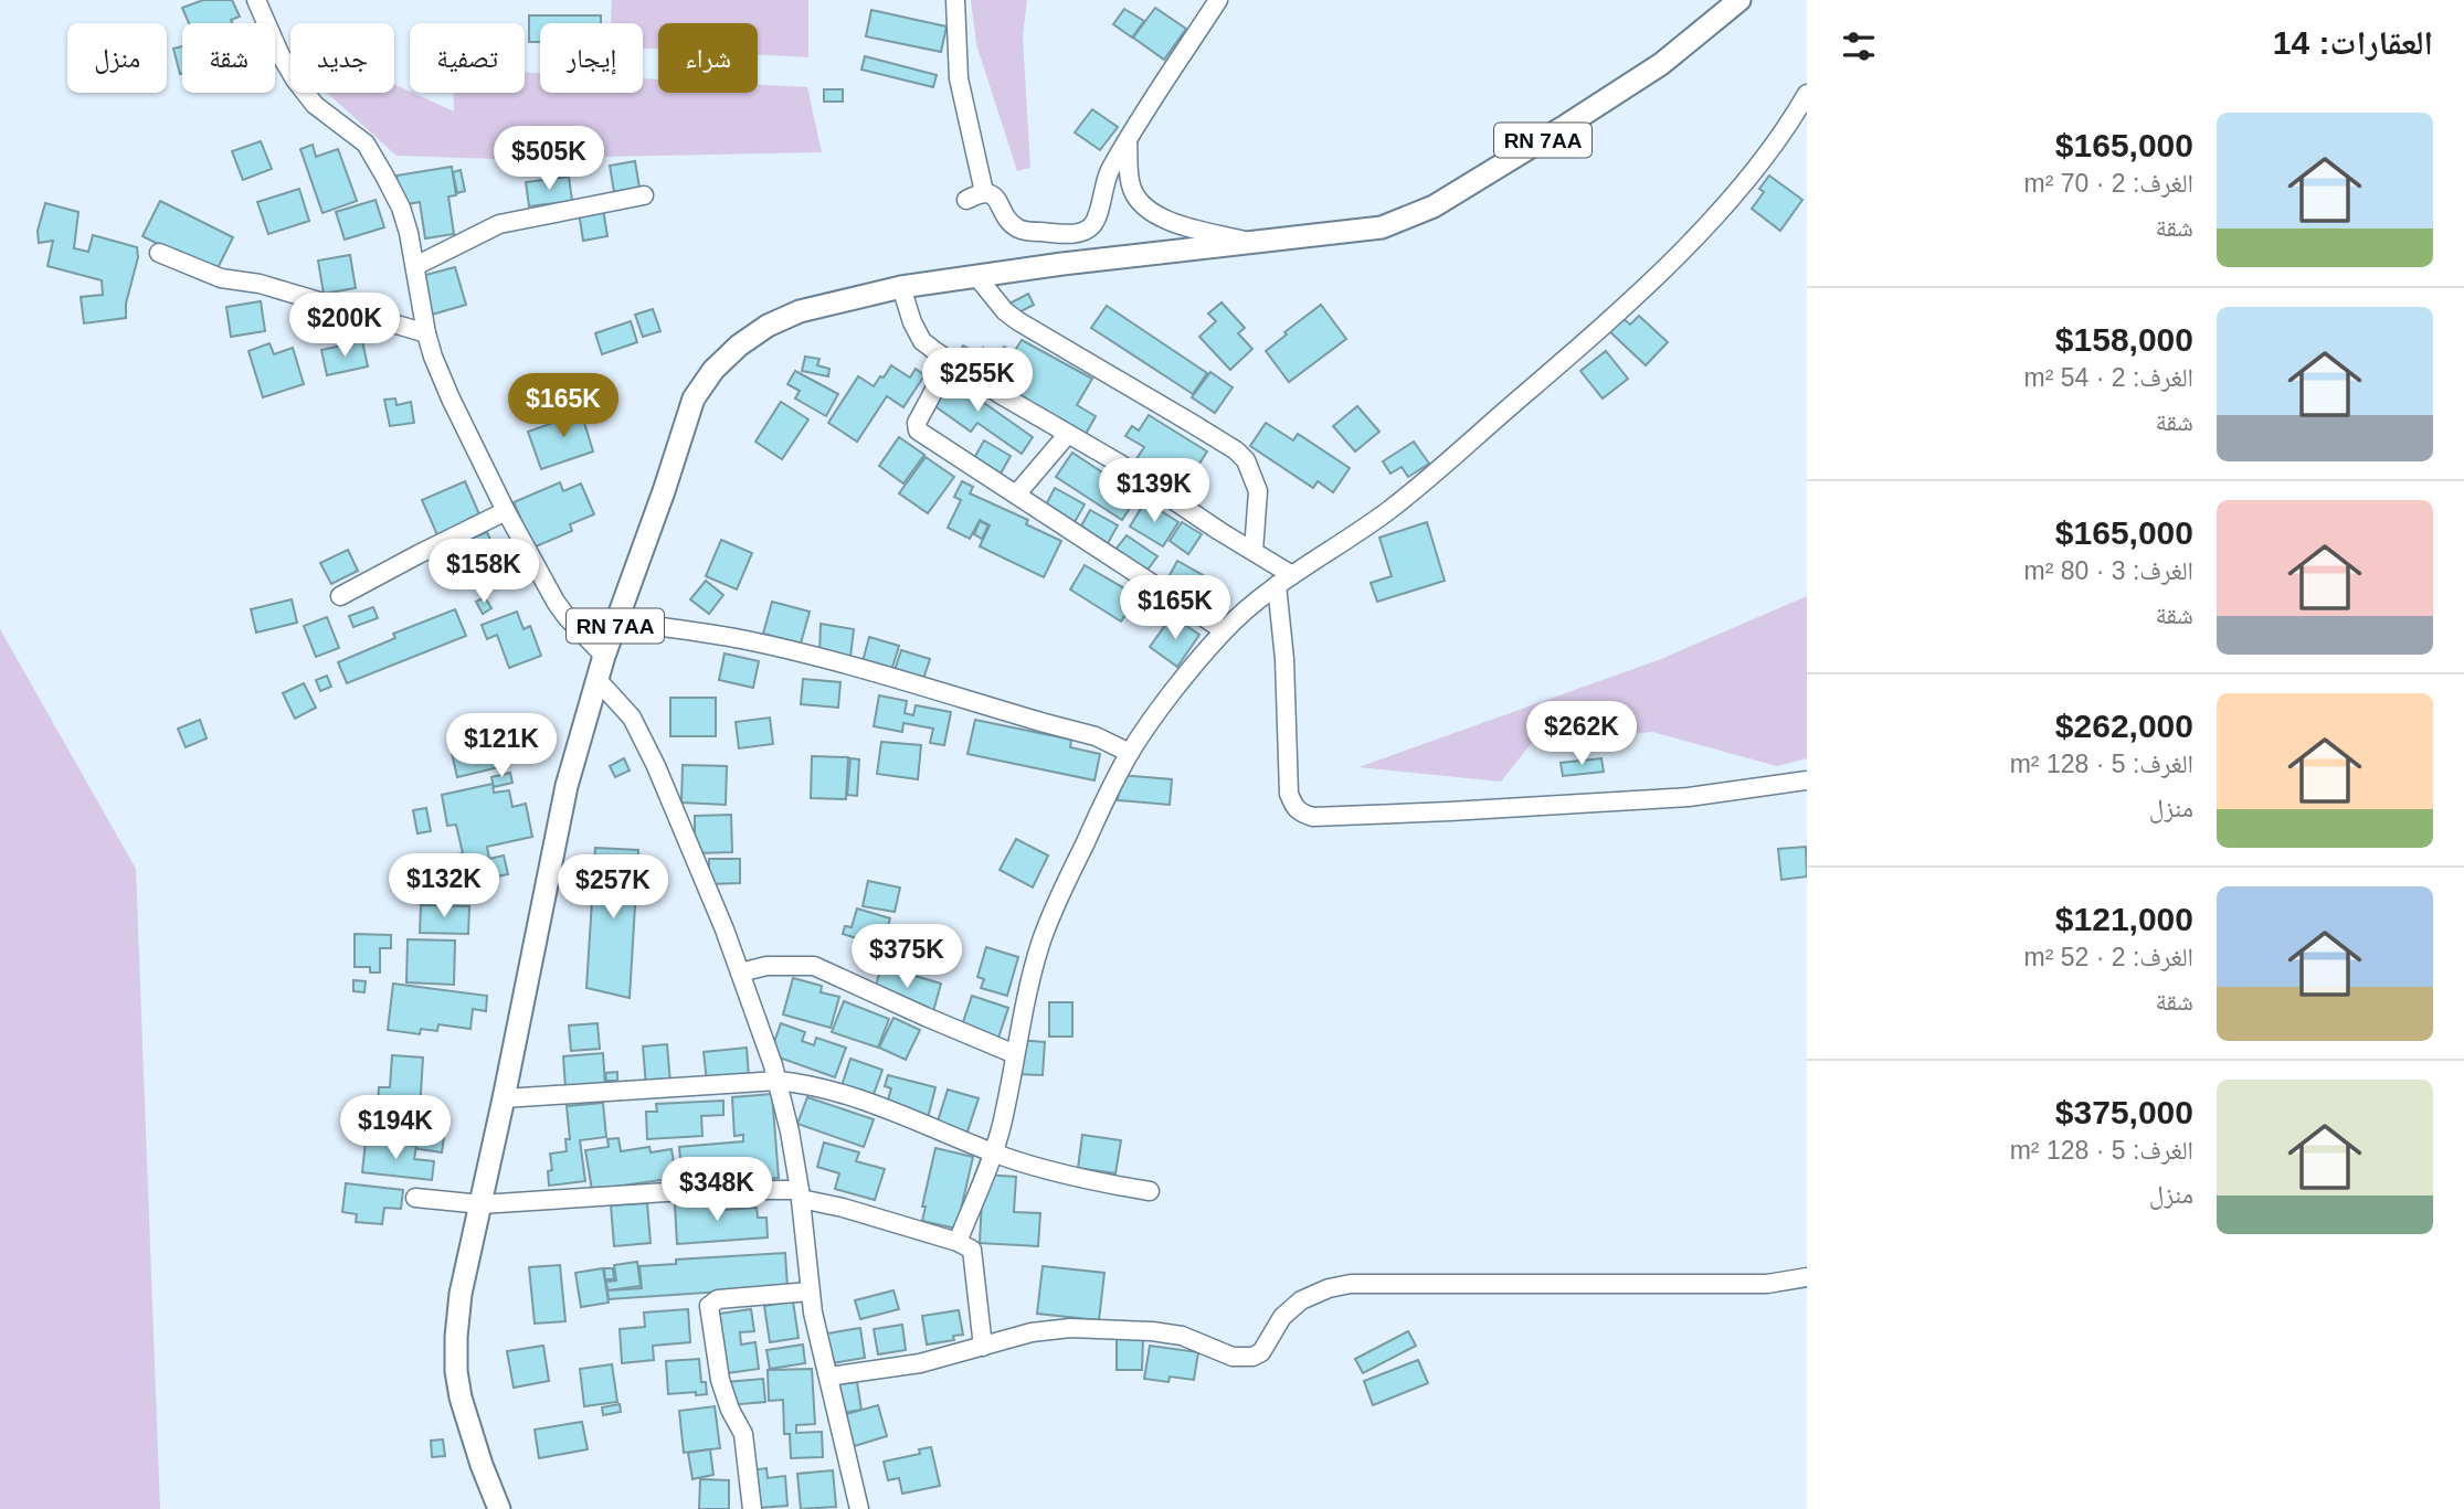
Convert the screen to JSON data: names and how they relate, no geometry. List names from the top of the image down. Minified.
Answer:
{"streets":{"main road":["RN 7AA"]},"page":{"heading":"العقارات: 14","chip":["شراء","إيجار","تصفية","جديد","شقة","منزل"],"list":[{"name":"$165,000","note":"الغرف: 2 · 70 m² · شقة"},{"name":"$158,000","note":"الغرف: 2 · 54 m² · شقة"},{"name":"$165,000","note":"الغرف: 3 · 80 m² · شقة"},{"name":"$262,000","note":"الغرف: 5 · 128 m² · منزل"},{"name":"$121,000","note":"الغرف: 2 · 52 m² · شقة"},{"name":"$375,000","note":"الغرف: 5 · 128 m² · منزل"}],"price":["$505K","$200K","$255K","$165K","$139K","$158K","$165K","$262K","$121K","$132K","$257K","$375K","$194K","$348K"]}}
